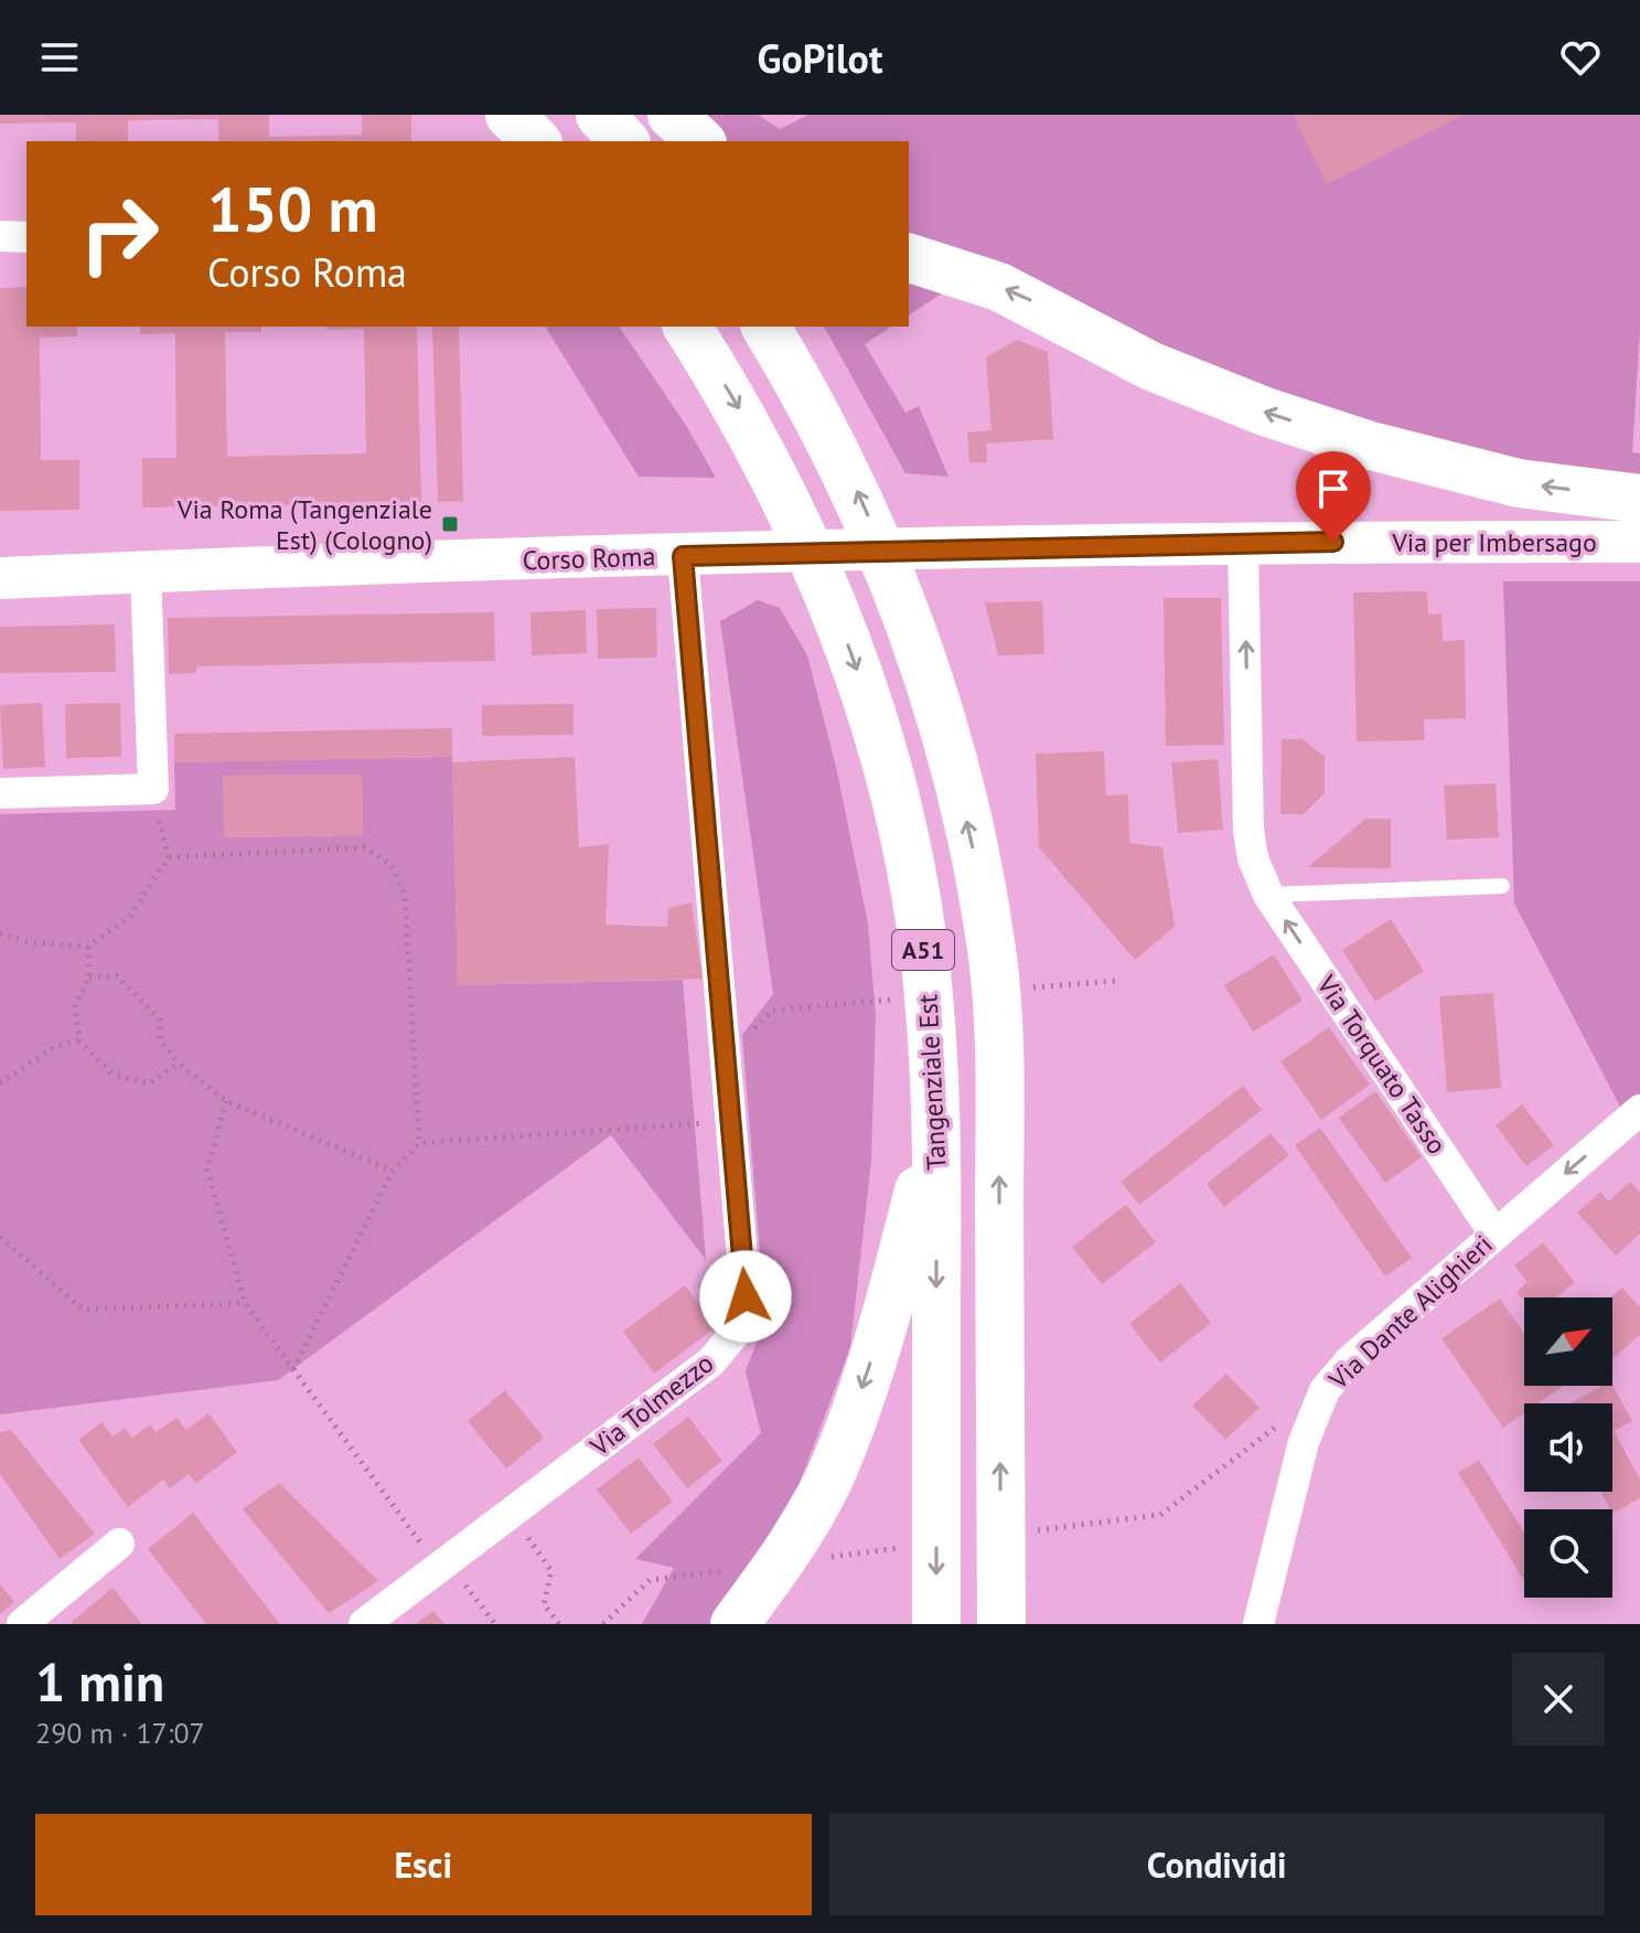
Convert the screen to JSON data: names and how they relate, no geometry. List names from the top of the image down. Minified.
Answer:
{"streets":{"highway":["A51","Tangenziale Est"],"main road":["Via per Imbersago","Corso Roma"],"street":["Via Torquato Tasso","Via Dante Alighieri","Via Tolmezzo"]},"crossings":[["Via per Imbersago","Corso Roma"],["Via per Imbersago","Via Torquato Tasso"],["Corso Roma","Via Torquato Tasso"],["Corso Roma","Via Tolmezzo"],["Via Torquato Tasso","Via Dante Alighieri"]],"one_way":["Via Torquato Tasso"],"places":{"transit":["Via Roma (Tangenziale Est) (Cologno)"]},"north":"top right","page":{"header":"GoPilot","turn":["150 m","Corso Roma"],"heading":["1 min","290 m · 17:07"],"buttons":["Esci","Condividi"]}}
